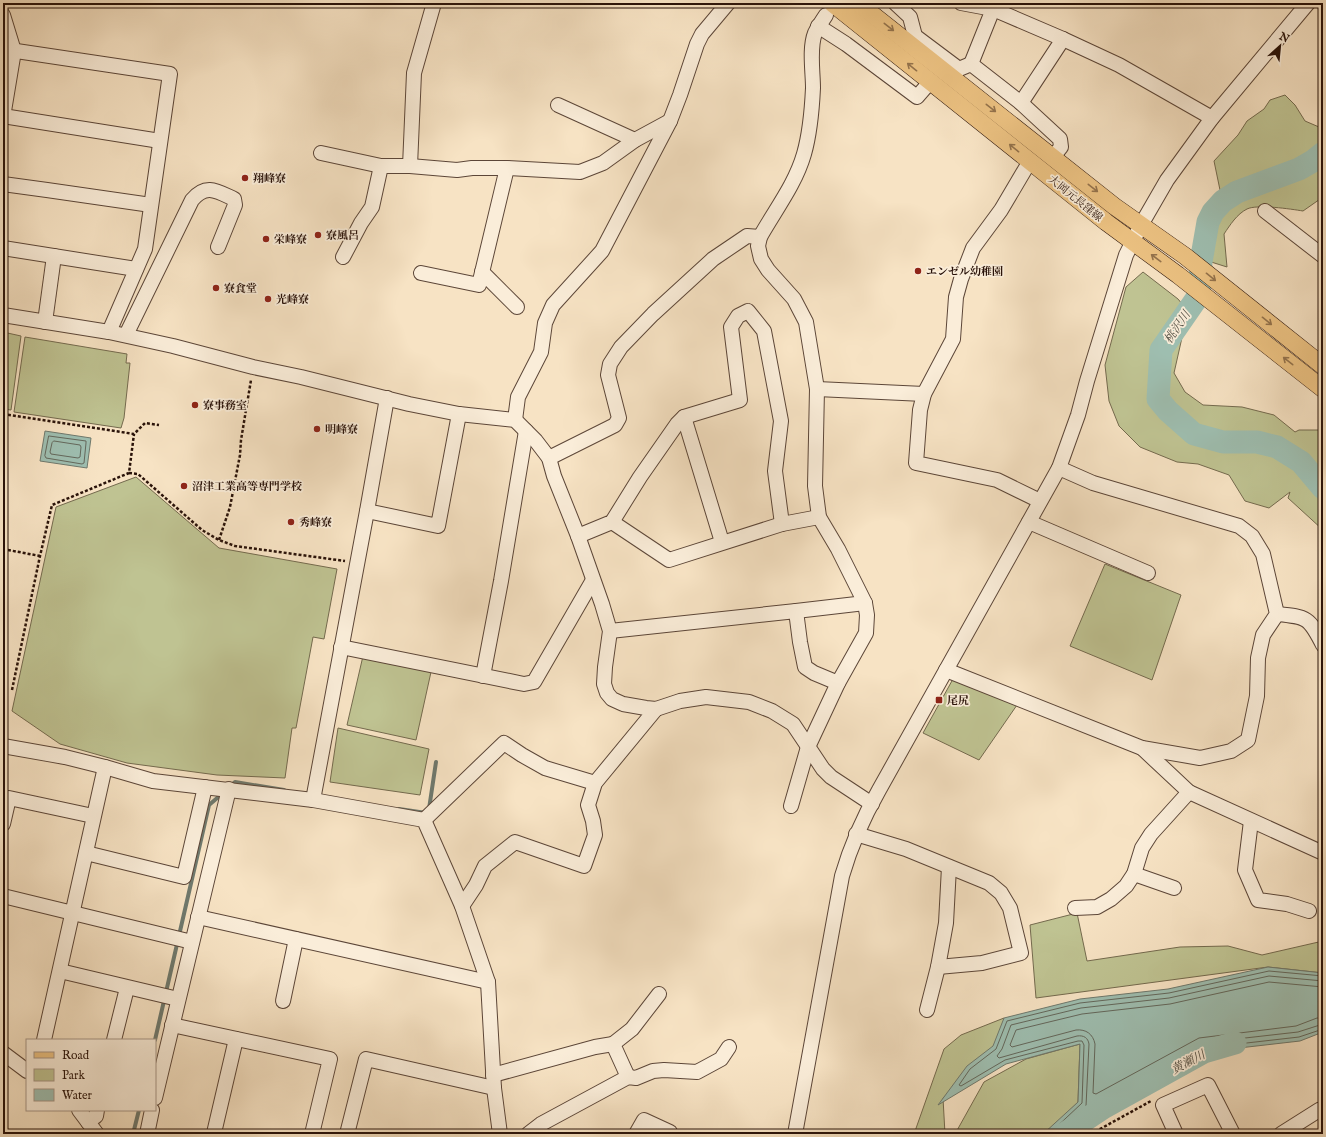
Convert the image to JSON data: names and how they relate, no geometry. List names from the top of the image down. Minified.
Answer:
{"streets":{"main road":["大岡元長窪線"]},"water":["桃沢川","黄瀬川"],"places":{"other":["翔峰寮","寮風呂","栄峰寮","エンゼル幼稚園","寮食堂","光峰寮","寮事務室","明峰寮","沼津工業高等専門学校","秀峰寮"],"transit":["尾尻"]},"legend":["Road","Park","Water"],"north":"top right"}
